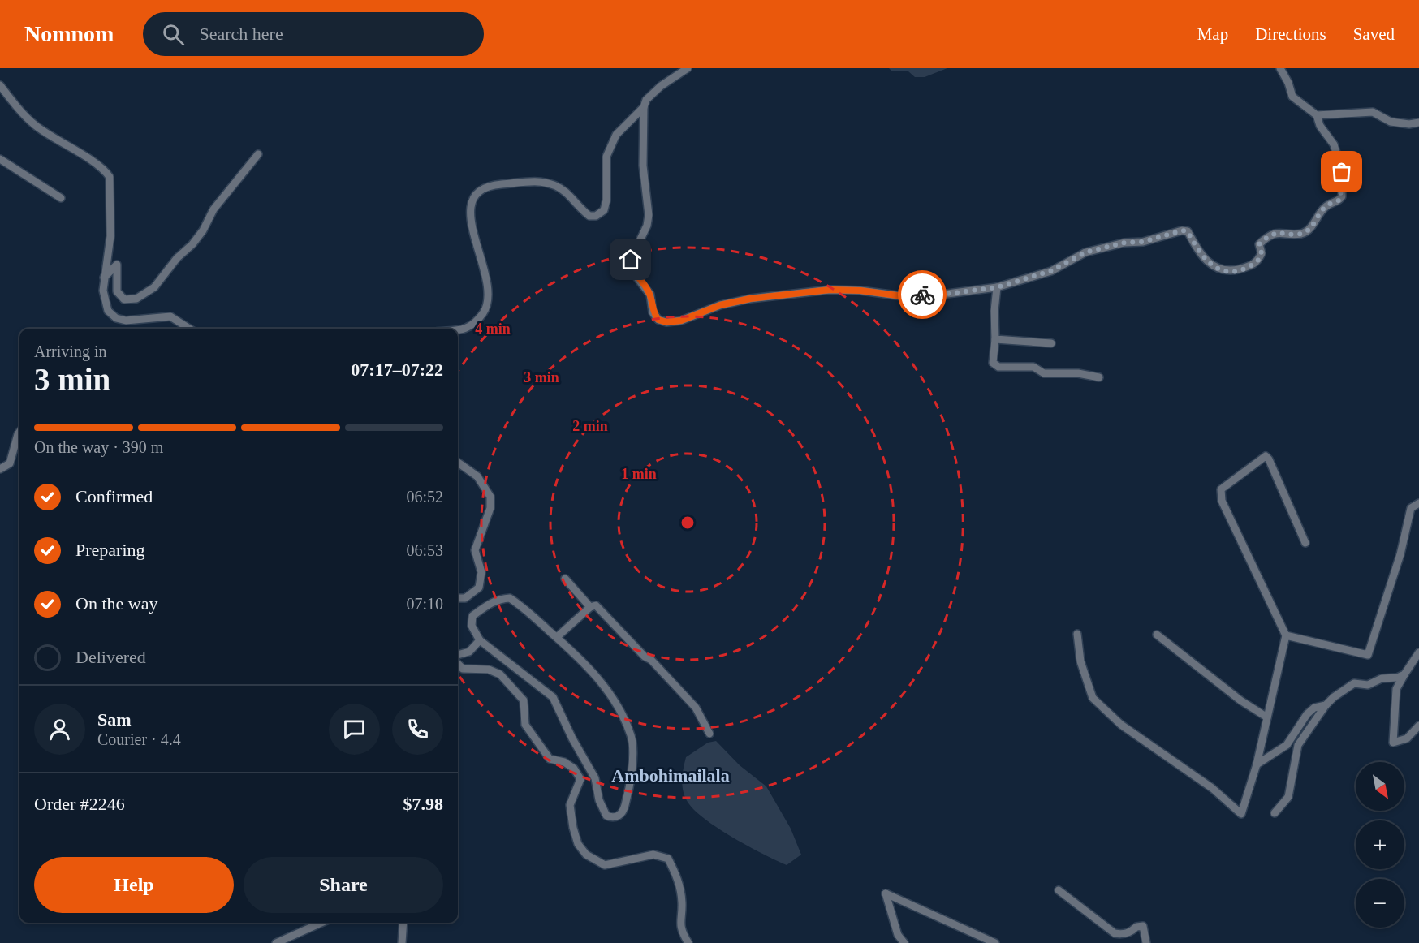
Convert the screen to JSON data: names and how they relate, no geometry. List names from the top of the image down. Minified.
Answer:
{"districts":["Ambohimailala"],"north":"bottom right","page":{"header":"Nomnom","search":"Search here","nav":["Map","Directions","Saved"],"heading":["3 min","Arriving in","07:17–07:22"],"panel":["Sam","Courier · 4.4","Order #2246","$7.98"],"bar":"On the way · 390 m","list":[["Confirmed","06:52"],["Preparing","06:53"],["On the way","07:10"],"Delivered"],"map_buttons":["+","−"],"buttons":["Help","Share"]},"rings":["4 min","3 min","2 min","1 min"]}
